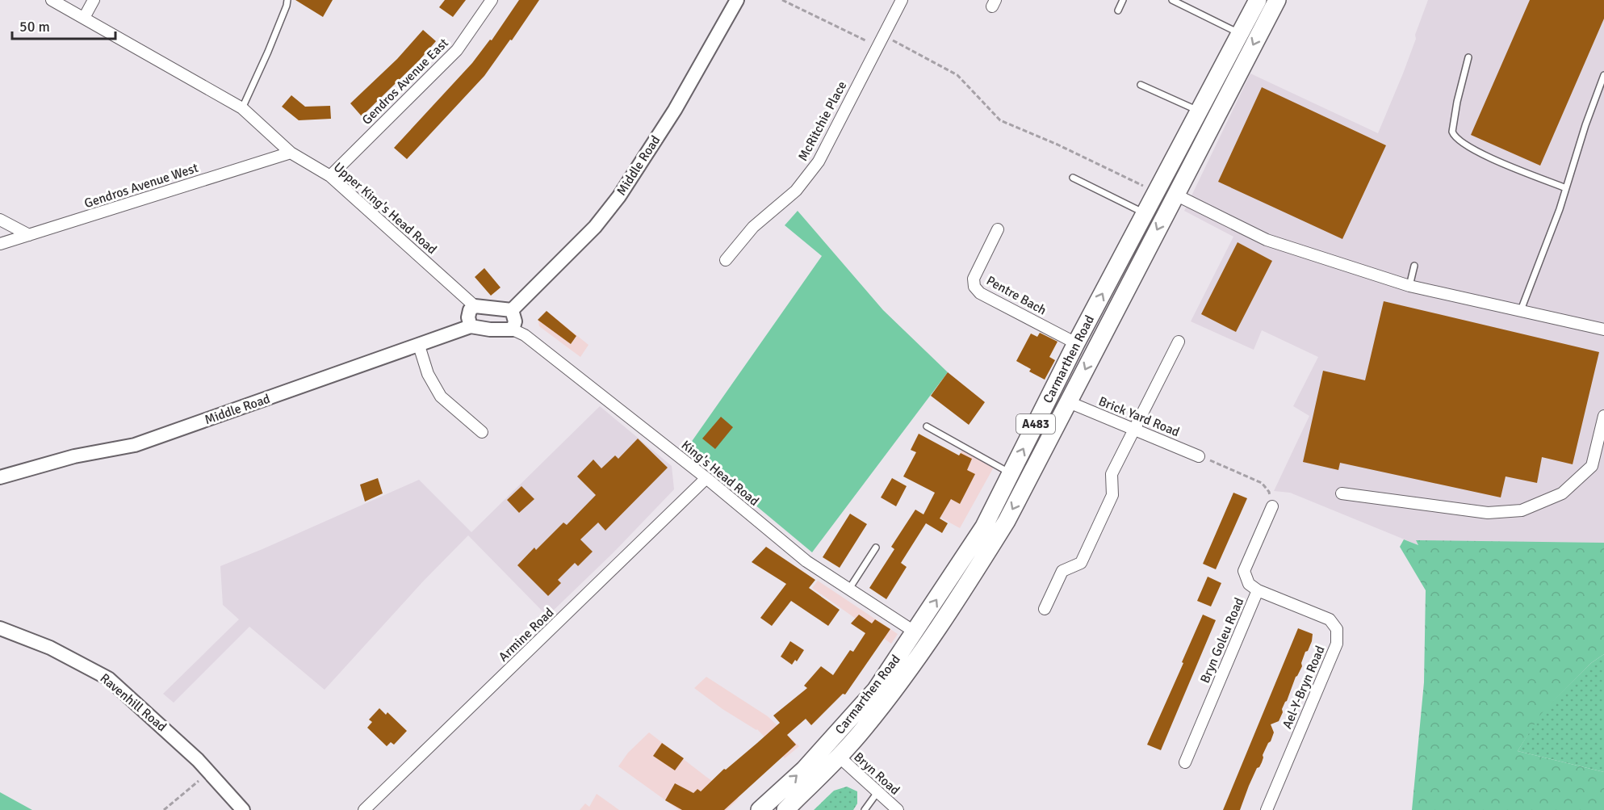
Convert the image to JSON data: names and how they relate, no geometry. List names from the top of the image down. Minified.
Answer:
{"streets":{"main road":["Carmarthen Road","A483"],"street":["Gendros Avenue East","McRitchie Place","Middle Road","Gendros Avenue West","Upper King's Head Road","Pentre Bach","Brick Yard Road","King's Head Road","Armine Road","Bryn Goleu Road","Ael-Y-Bryn Road","Ravenhill Road","Bryn Road"]},"crossings":[["Gendros Avenue East","Upper King's Head Road"],["Gendros Avenue West","Upper King's Head Road"],["Pentre Bach","Carmarthen Road"],["Carmarthen Road","Brick Yard Road"],["Carmarthen Road","King's Head Road"],["Carmarthen Road","Bryn Road"],["King's Head Road","Armine Road"],["Bryn Goleu Road","Ael-Y-Bryn Road"]],"scale_bar":"50 m"}
